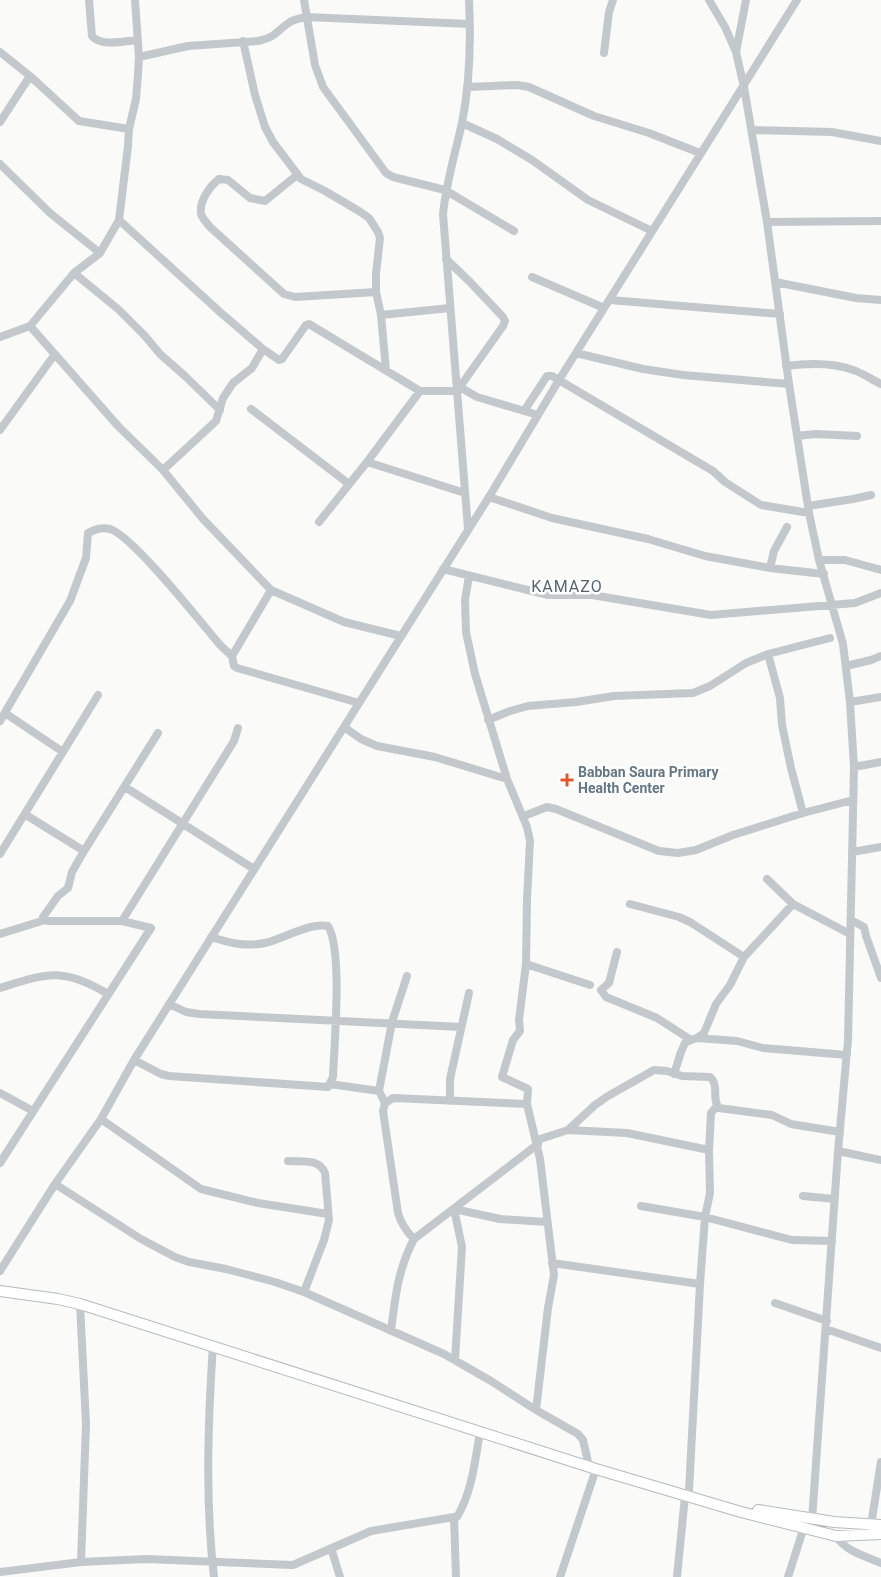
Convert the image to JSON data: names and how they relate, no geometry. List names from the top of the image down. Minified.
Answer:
{"districts":["KAMAZO"],"places":{"health":["Babban Saura Primary Health Center"]}}
